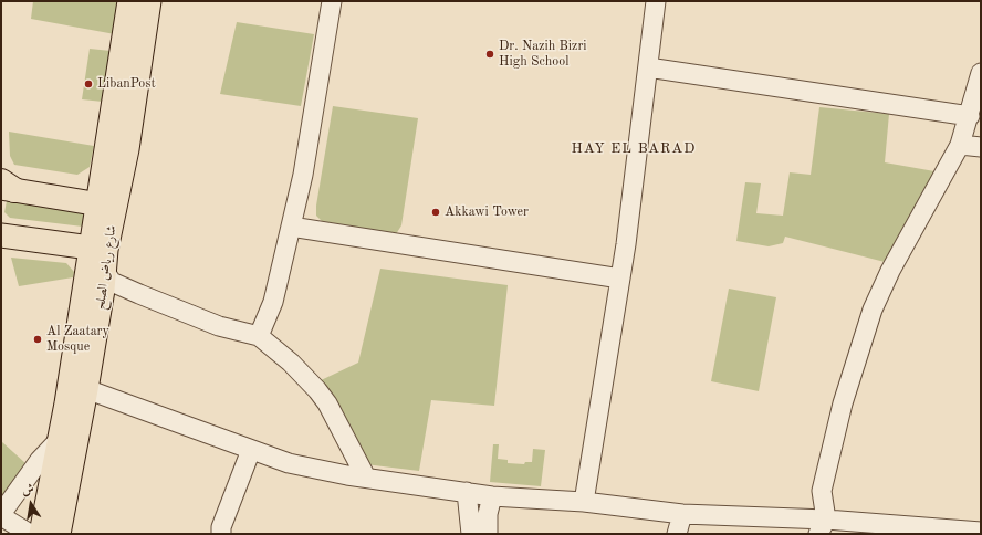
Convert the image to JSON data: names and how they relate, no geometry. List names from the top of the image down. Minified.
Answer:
{"streets":{"main road":["شارع رياض الصلح"]},"districts":["HAY EL BARAD"],"places":["Dr. Nazih Bizri High School","LibanPost","Akkawi Tower","Al Zaatary Mosque"],"north":"top"}
